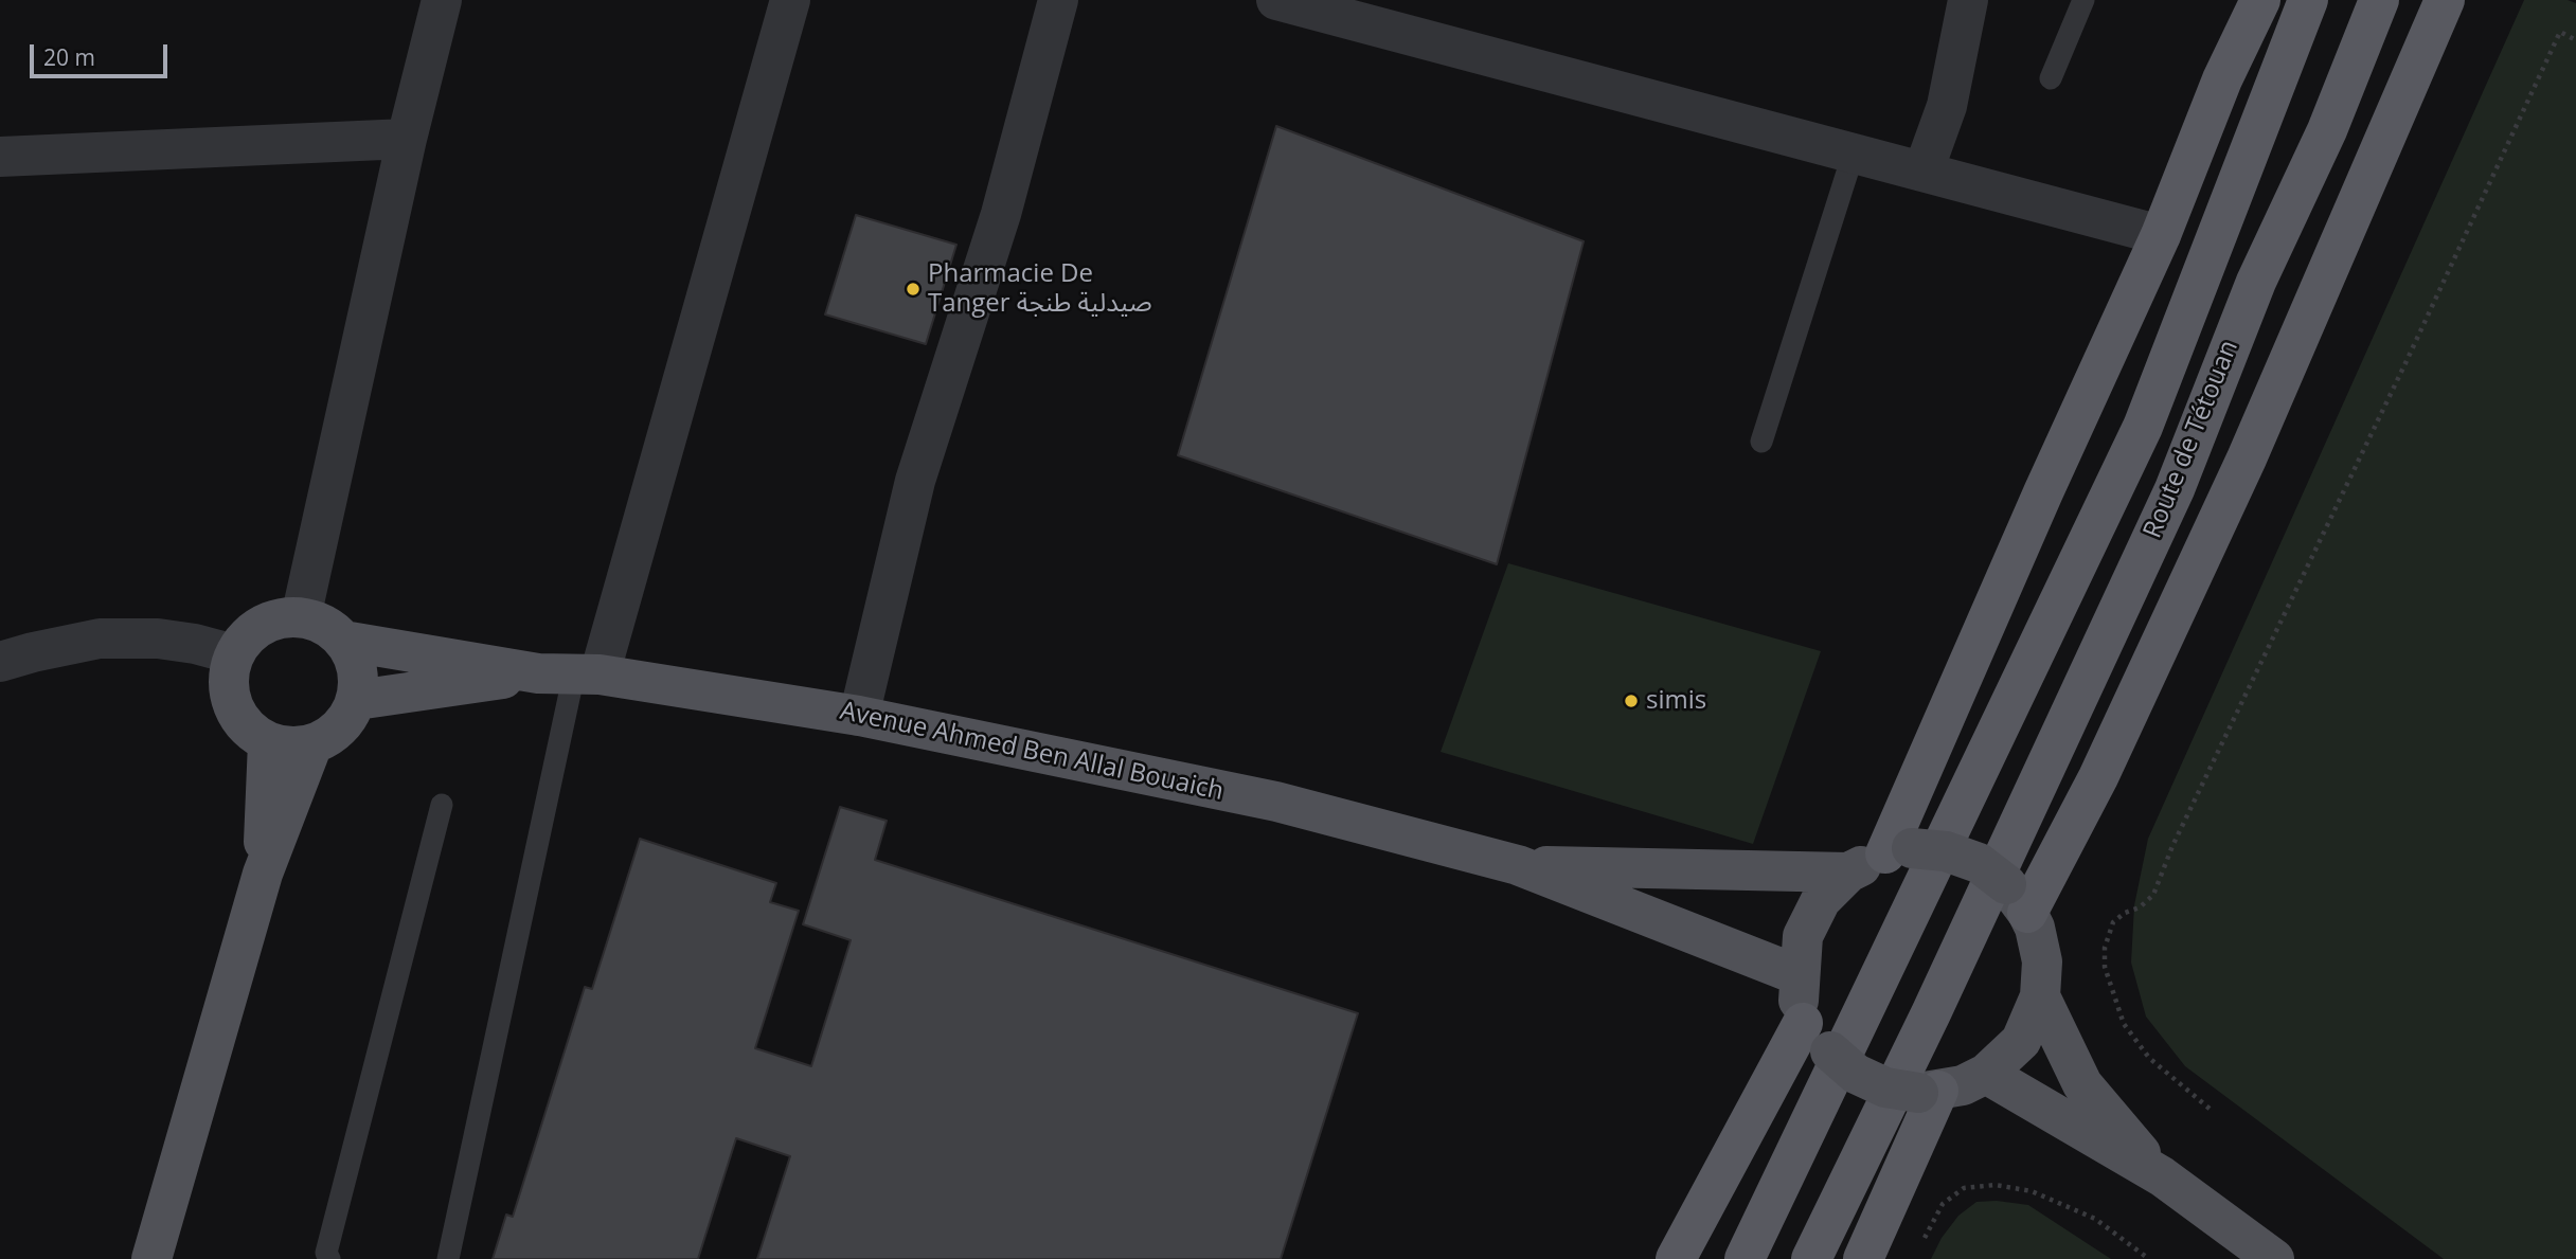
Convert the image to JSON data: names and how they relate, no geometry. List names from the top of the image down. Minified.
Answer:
{"streets":{"highway":["Route de Tétouan"],"main road":["Avenue Ahmed Ben Allal Bouaich"]},"places":["Pharmacie De Tanger صيدلية طنجة","simis"],"scale_bar":"20 m"}
